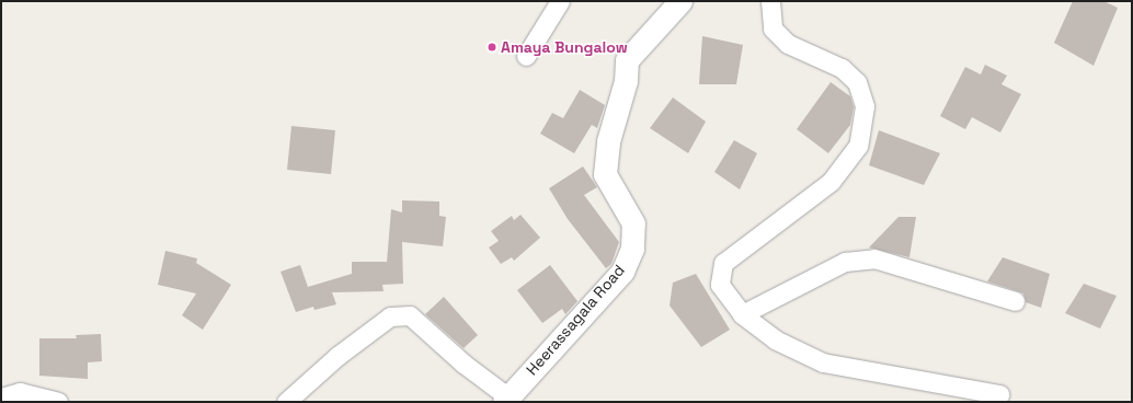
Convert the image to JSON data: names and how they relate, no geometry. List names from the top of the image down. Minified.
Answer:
{"streets":{"street":["Heerassagala Road"]},"places":["Amaya Bungalow"]}
